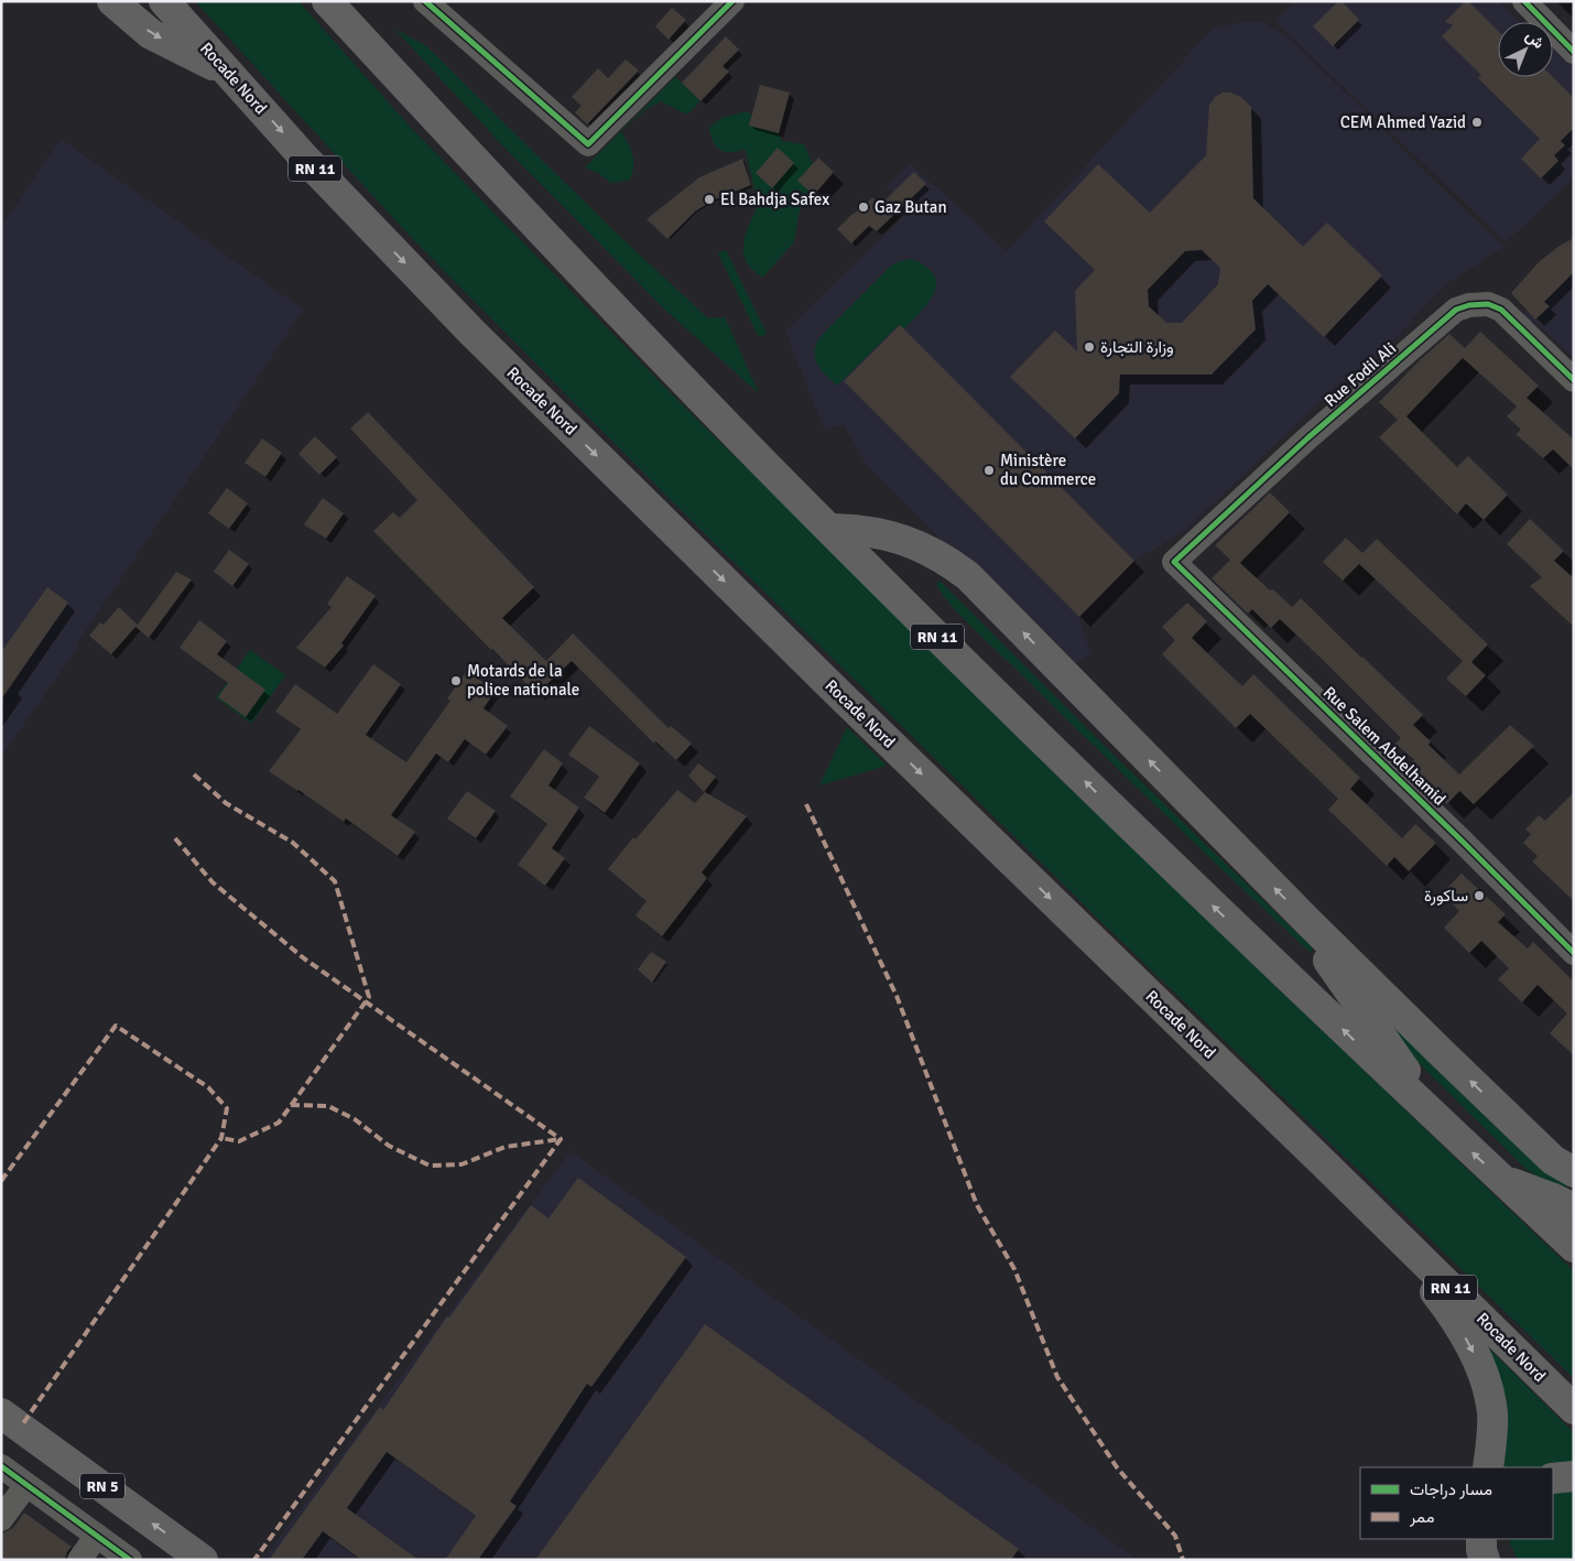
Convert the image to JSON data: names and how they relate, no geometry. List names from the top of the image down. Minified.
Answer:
{"streets":{"highway":["Rocade Nord","RN 11","RN 5"],"street":["Rue Fodil Ali","Rue Salem Abdelhamid"]},"crossings":[["Rue Fodil Ali","Rue Salem Abdelhamid"]],"places":["CEM Ahmed Yazid","El Bahdja Safex","Gaz Butan","وزارة التجارة","Ministère du Commerce","Motards de la police nationale","ساكورة"],"legend":["مسار دراجات","ممر"],"north":"top right"}
